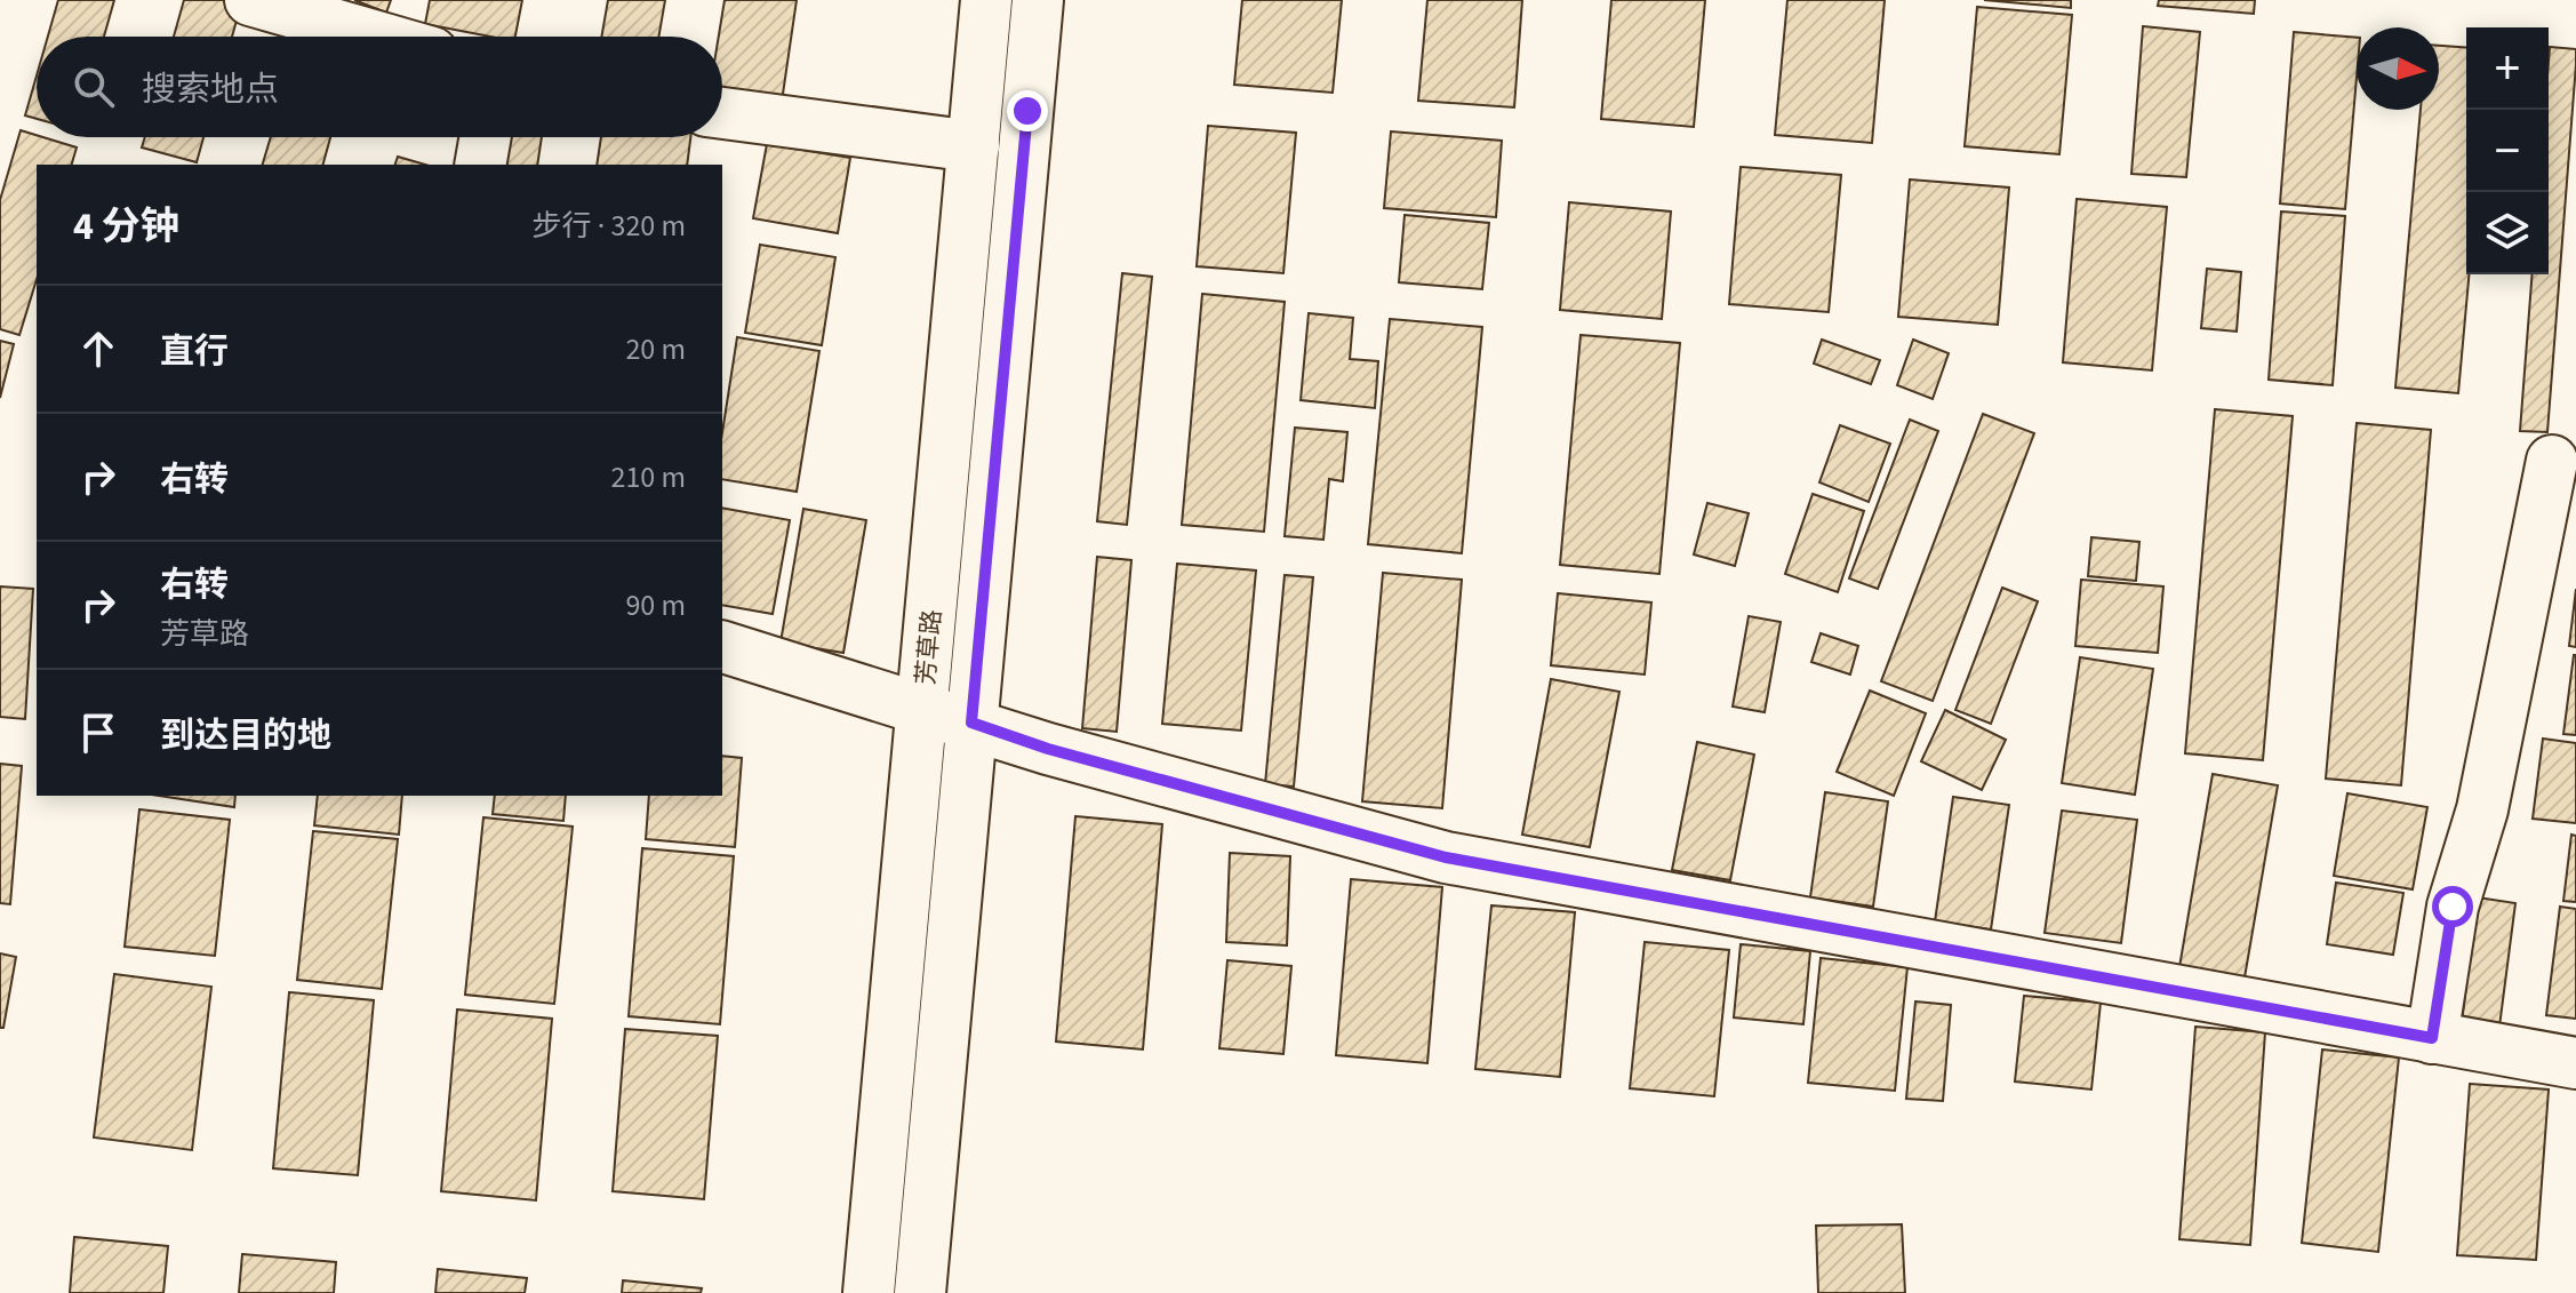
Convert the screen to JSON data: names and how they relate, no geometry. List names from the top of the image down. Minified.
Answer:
{"streets":{"street":["芳草路"]},"north":"right","page":{"map_buttons":["+","−"],"search":"搜索地点","heading":["4 分钟","步行 · 320 m"],"list":[["直行","20 m"],["右转","210 m"],["右转","芳草路","90 m"],"到达目的地"]}}
